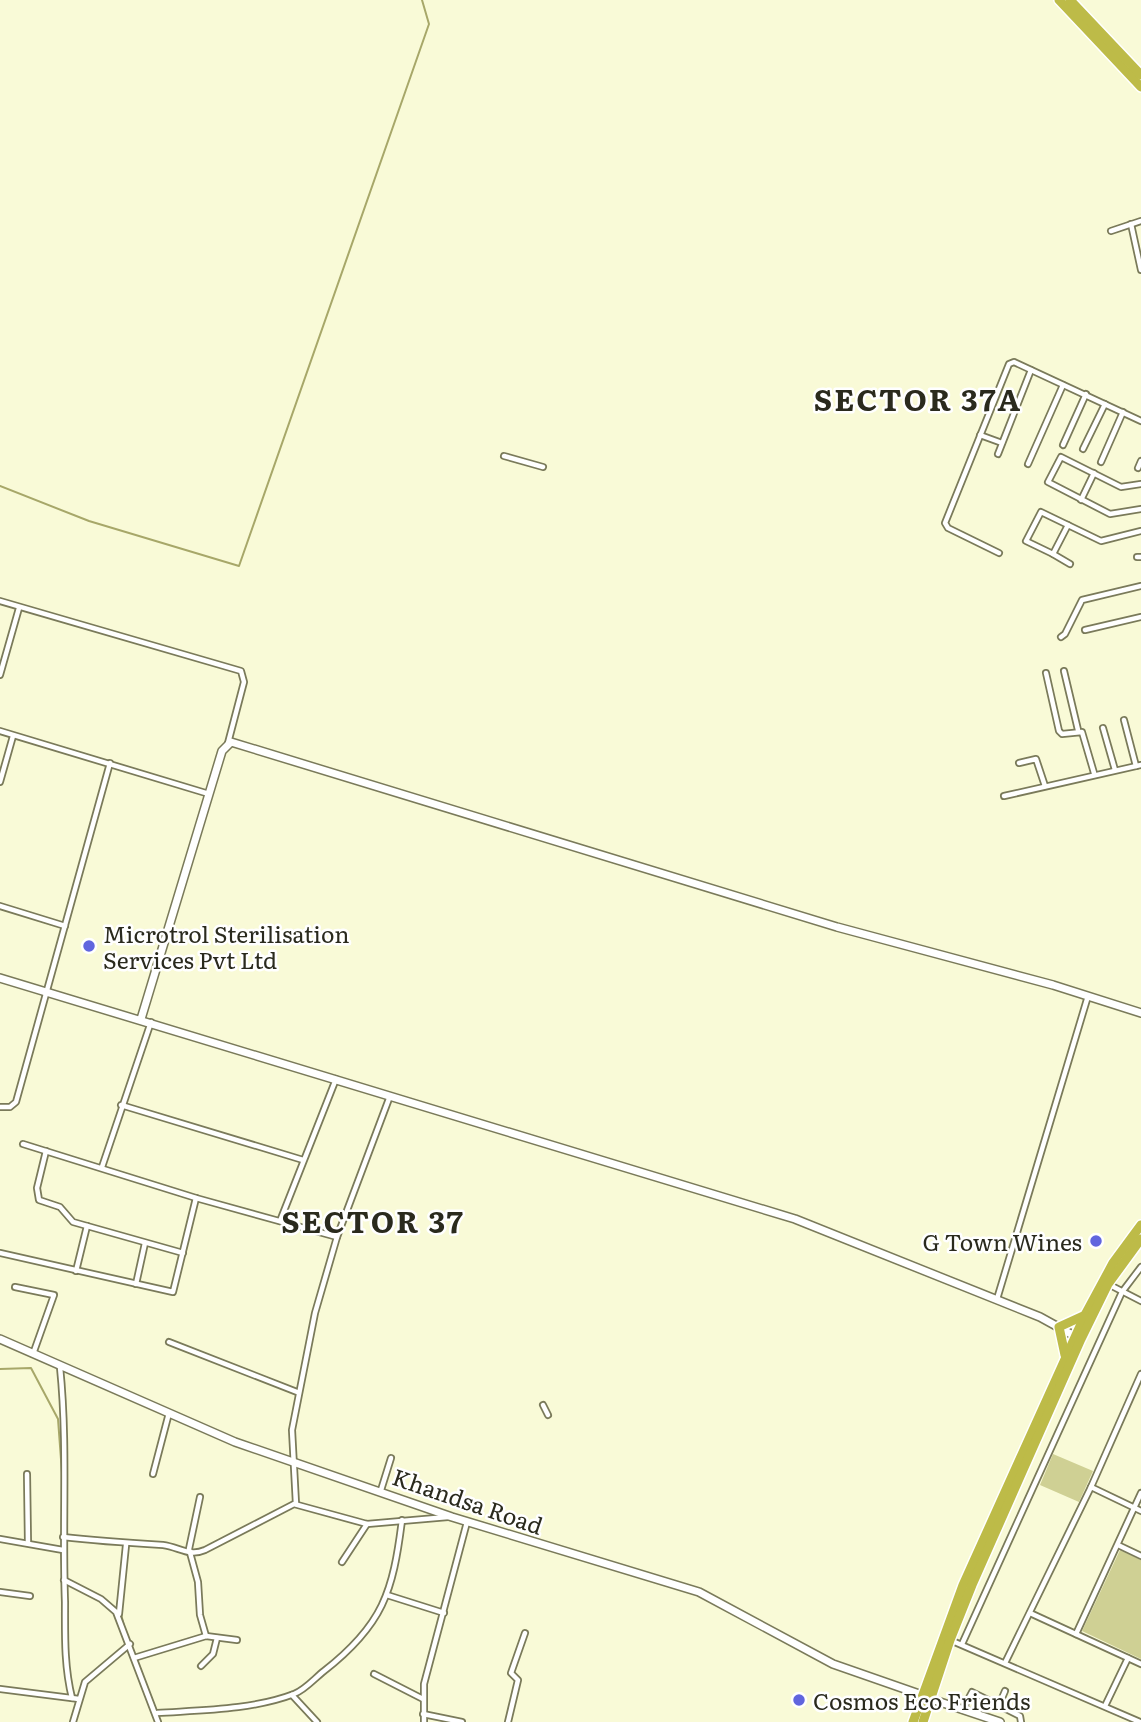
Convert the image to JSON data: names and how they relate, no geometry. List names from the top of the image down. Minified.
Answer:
{"streets":{"street":["Khandsa Road"]},"districts":["SECTOR 37A","SECTOR 37"],"places":["Microtrol Sterilisation Services Pvt Ltd","G Town Wines","Cosmos Eco Friends"]}
